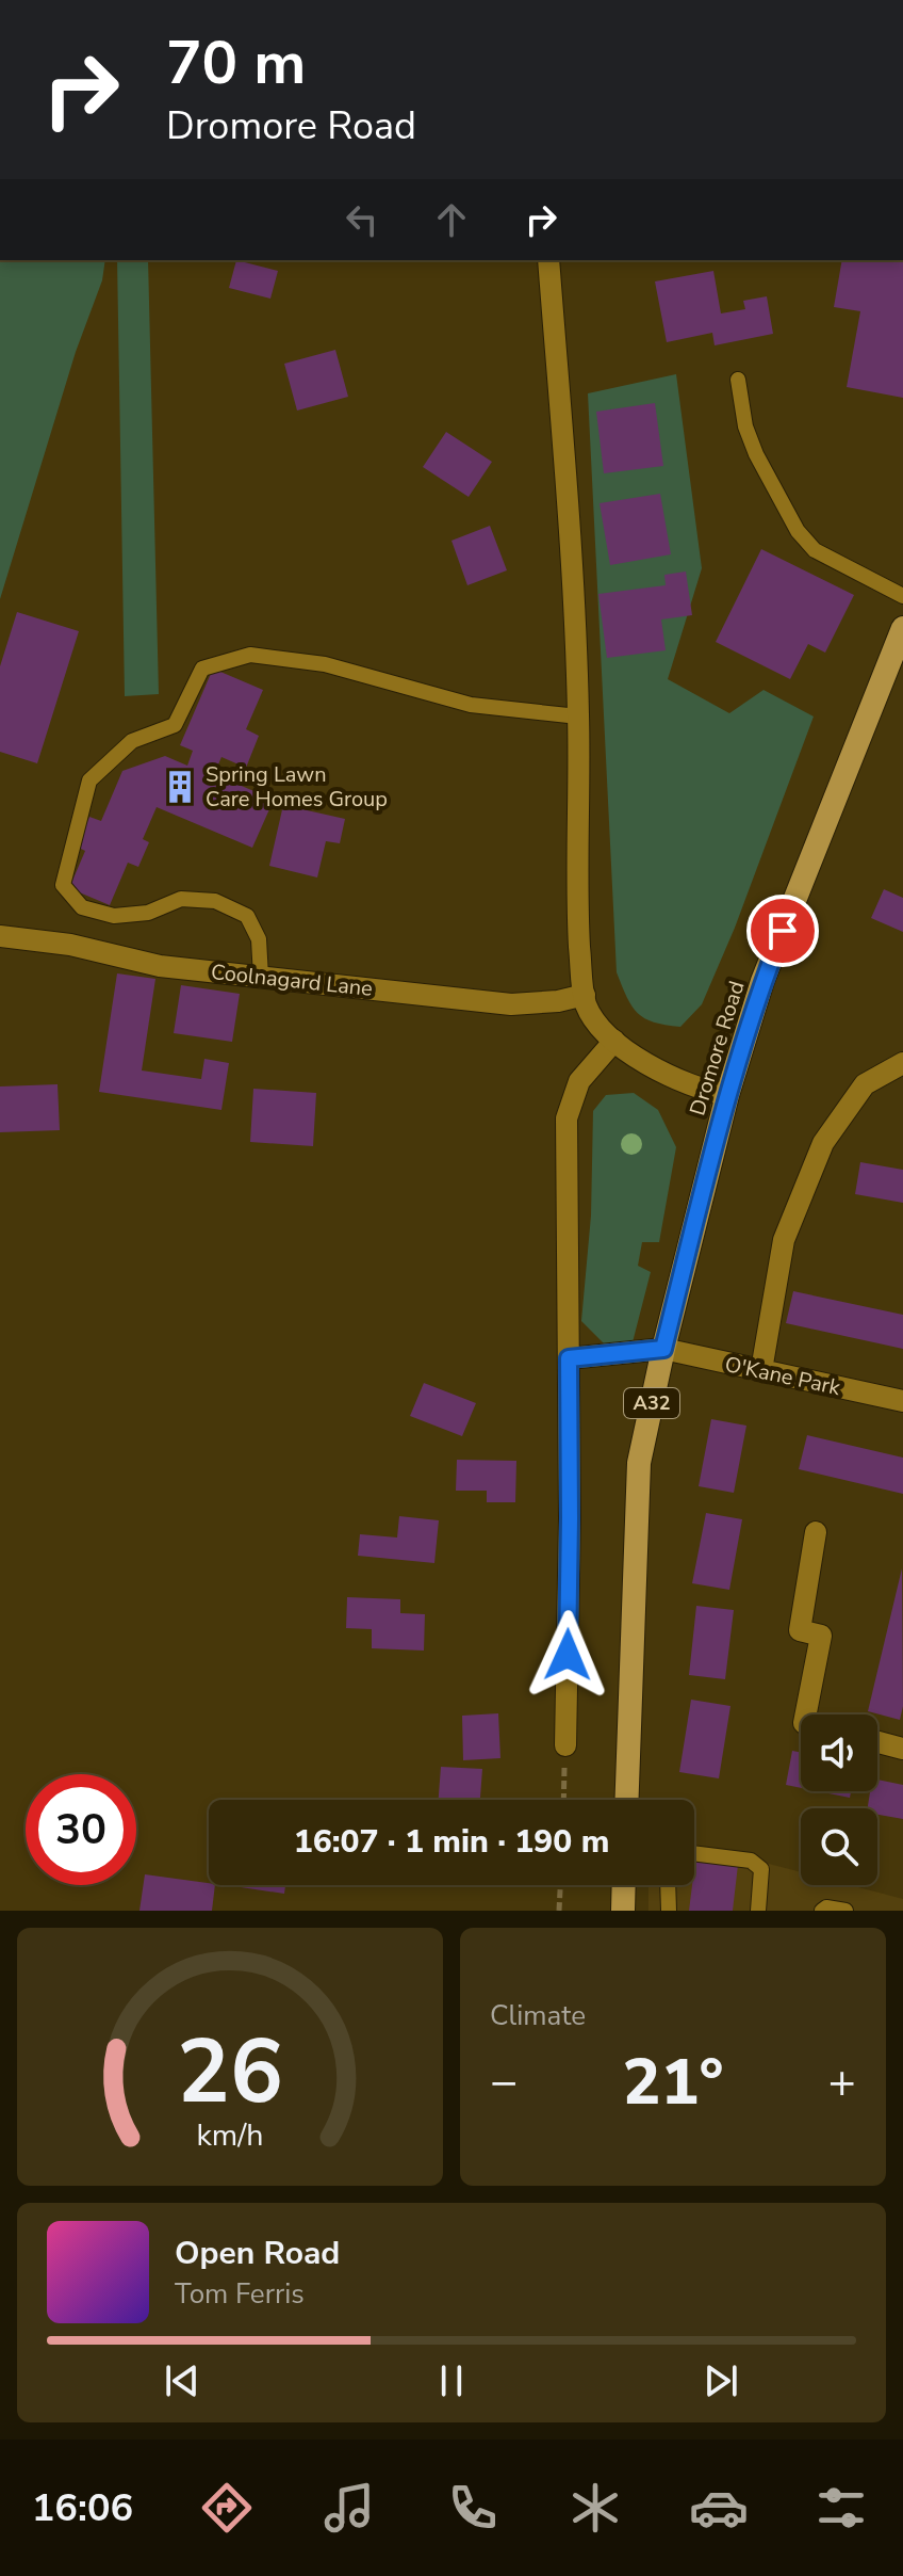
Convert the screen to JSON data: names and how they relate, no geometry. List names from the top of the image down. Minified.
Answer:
{"streets":{"highway":["Dromore Road","A32"],"street":["Coolnagard Lane","O'Kane Park"]},"crossings":[["Dromore Road","O'Kane Park"]],"places":{"building":["Spring Lawn Care Homes Group"]},"page":{"turn":["70 m","Dromore Road"],"limit":"30","trip":"16:07 · 1 min · 190 m","tile":"Climate","heat":["−","21°","+"],"song":["Open Road","Tom Ferris"],"tabs":"16:06","gauge":["26","km/h"]}}
